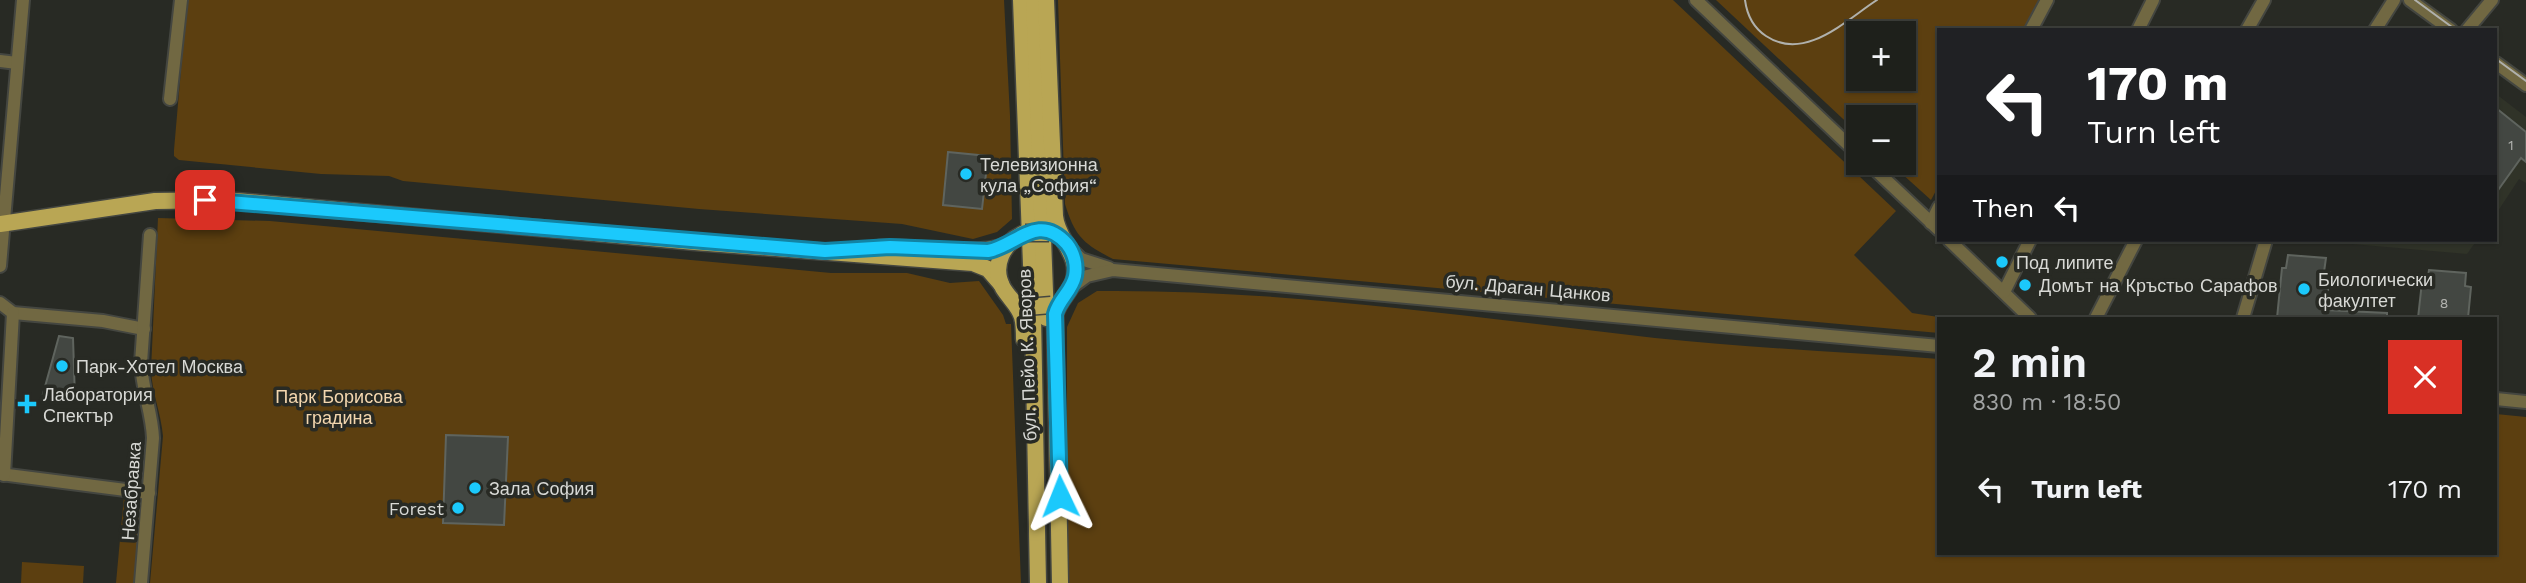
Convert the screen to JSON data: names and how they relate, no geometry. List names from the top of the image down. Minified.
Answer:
{"streets":{"main road":["бул. Пейо К. Яворов"],"street":["бул. Драган Цанков","Незабравка"]},"parks":["Парк Борисова градина"],"places":{"other":["Телевизионна кула „София“","Под липите","Домът на Кръстьо Сарафов","Биологически факултет","Парк-Хотел Москва","Зала София","Forest"],"health":["Лаборатория Спектър"]},"house_numbers":["1","8"],"page":{"map_buttons":["+","−"],"turn":["170 m","Turn left"],"then":"Then","heading":["2 min","830 m · 18:50"],"list":[{"name":"Turn left","value":"170 m"}]}}
